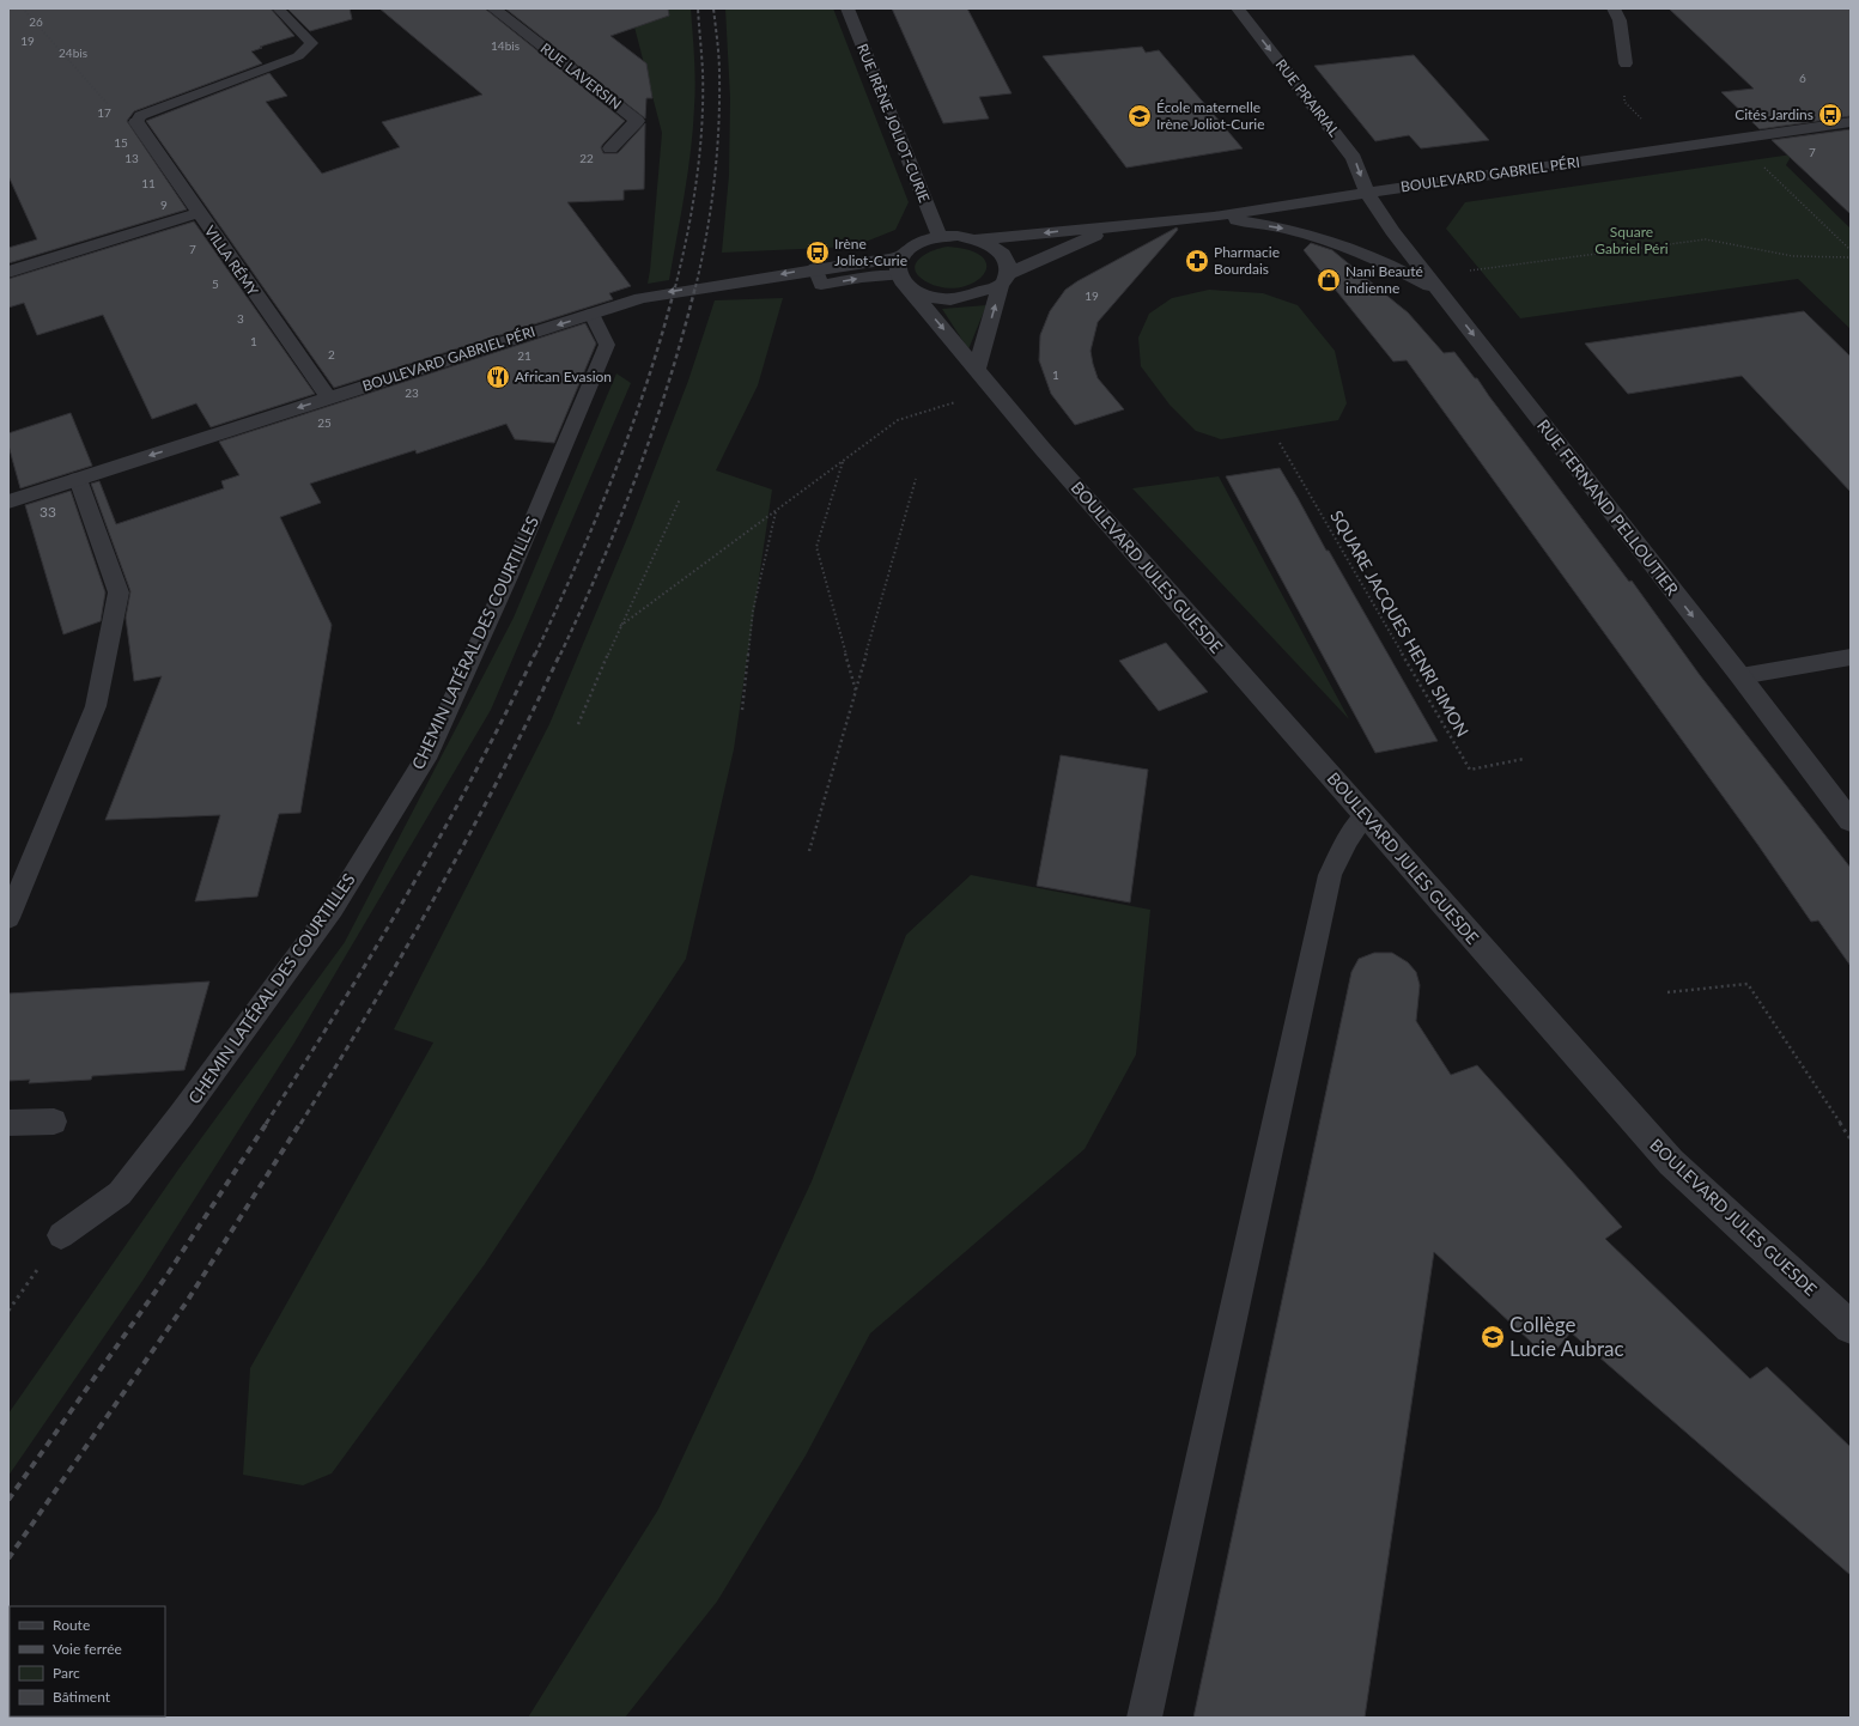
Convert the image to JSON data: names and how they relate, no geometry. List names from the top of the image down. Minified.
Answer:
{"streets":{"street":["RUE LAVERSIN","RUE PRAIRIAL","RUE IRÈNE JOLIOT-CURIE","BOULEVARD GABRIEL PÉRI","VILLA RÉMY","RUE FERNAND PELLOUTIER","BOULEVARD JULES GUESDE"],"lane":["CHEMIN LATÉRAL DES COURTILLES"],"path":["SQUARE JACQUES HENRI SIMON"]},"crossings":[["RUE PRAIRIAL","BOULEVARD GABRIEL PÉRI"],["RUE PRAIRIAL","RUE FERNAND PELLOUTIER"],["RUE IRÈNE JOLIOT-CURIE","BOULEVARD GABRIEL PÉRI"],["BOULEVARD GABRIEL PÉRI","VILLA RÉMY"],["BOULEVARD GABRIEL PÉRI","RUE FERNAND PELLOUTIER"],["BOULEVARD GABRIEL PÉRI","BOULEVARD JULES GUESDE"],["BOULEVARD GABRIEL PÉRI","CHEMIN LATÉRAL DES COURTILLES"]],"one_way":["RUE PRAIRIAL","RUE FERNAND PELLOUTIER"],"parks":["Square Gabriel Péri"],"places":{"bus stop":["Cités Jardins","Irène Joliot-Curie"],"school or university":["École maternelle Irène Joliot-Curie","Collège Lucie Aubrac"],"pharmacy":["Pharmacie Bourdais"],"shop":["Nani Beauté indienne"],"restaurant":["African Evasion"]},"house_numbers":["26","19","14bis","24bis","6","17","15","7","13","22","11","9","7","5","19","3","1","2","21","1","23","25","33"],"legend":["Route","Voie ferrée","Parc","Bâtiment"]}
